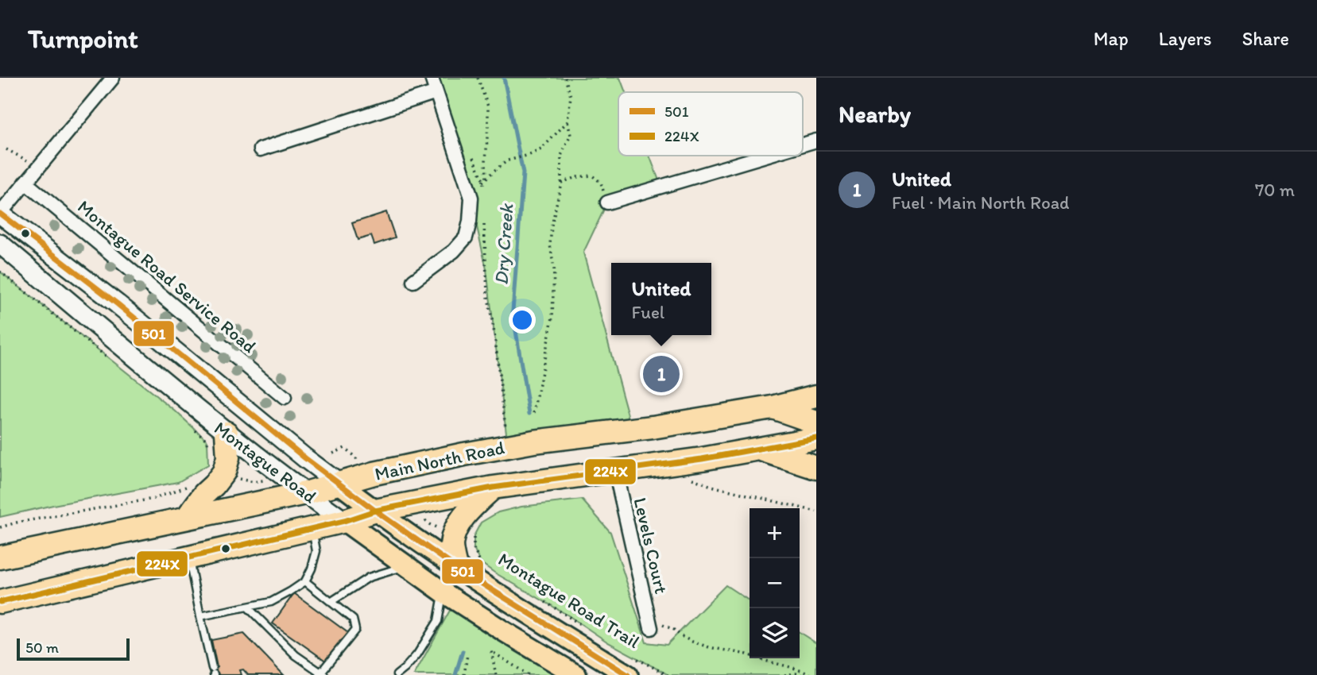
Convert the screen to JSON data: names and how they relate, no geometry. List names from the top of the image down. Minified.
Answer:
{"streets":{"highway":["Main North Road"],"main road":["Montague Road"],"street":["Montague Road Service Road","Levels Court"],"path":["Montague Road Trail"]},"crossings":[["Main North Road","Montague Road"],["Main North Road","Levels Court"],["Montague Road","Montague Road Trail"]],"water":["Dry Creek"],"lines":["transit line 501","transit line 224X"],"legend":["501","224X"],"scale_bar":"50 m","page":{"header":"Turnpoint","nav":["Map","Layers","Share"],"heading":"Nearby","list":[{"mark":"1","name":"United","note":"Fuel · Main North Road","value":"70 m"}],"popup":["United","Fuel"],"pins":"1","map_buttons":["+","−"],"scale":"50 m"}}
